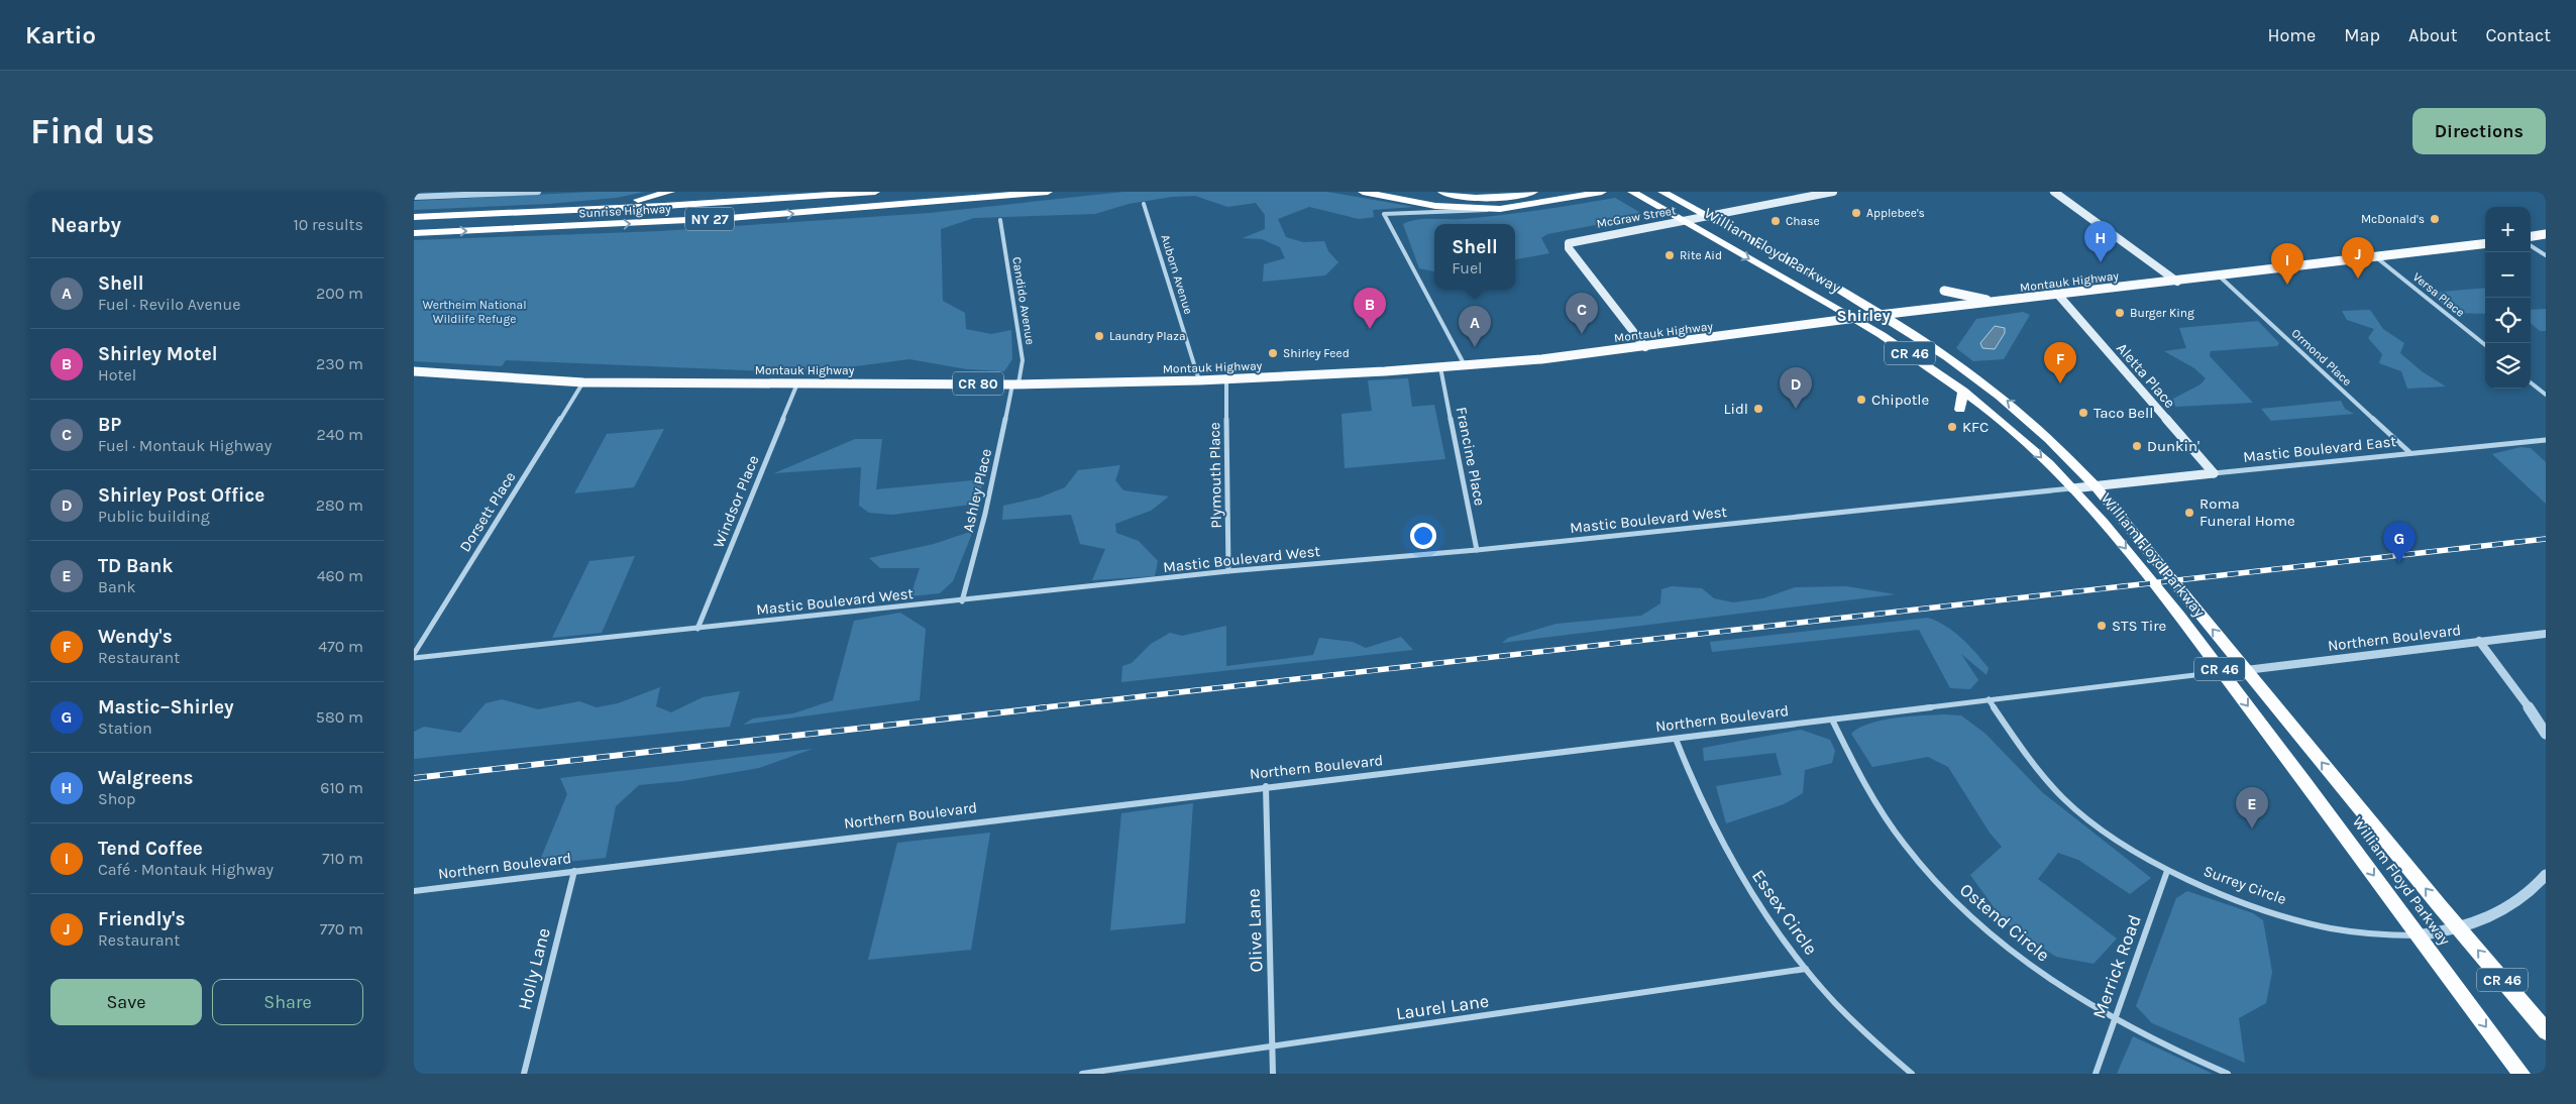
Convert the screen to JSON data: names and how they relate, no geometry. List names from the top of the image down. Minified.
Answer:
{"streets":{"highway":["Sunrise Highway","NY 27","William Floyd Parkway","CR 46"],"main road":["McGraw Street","Montauk Highway","Aletta Place","CR 80","Mastic Boulevard East"],"street":["Auborn Avenue","Versa Place","Candido Avenue","Ormond Place","Francine Place","Plymouth Place","Ashley Place","Windsor Place","Dorsett Place","Mastic Boulevard West","Northern Boulevard","Surrey Circle","Essex Circle","Ostend Circle","Olive Lane","Merrick Road","Holly Lane","Laurel Lane"]},"crossings":[["McGraw Street","William Floyd Parkway"],["McGraw Street","Montauk Highway"],["William Floyd Parkway","Montauk Highway"],["William Floyd Parkway","Mastic Boulevard East"],["William Floyd Parkway","Mastic Boulevard West"],["William Floyd Parkway","Northern Boulevard"],["William Floyd Parkway","Surrey Circle"],["Auborn Avenue","Montauk Highway"],["Montauk Highway","Versa Place"],["Montauk Highway","Candido Avenue"],["Montauk Highway","Ormond Place"],["Montauk Highway","Aletta Place"],["Montauk Highway","Francine Place"],["Montauk Highway","Plymouth Place"],["Montauk Highway","Ashley Place"],["Montauk Highway","Windsor Place"],["Montauk Highway","Dorsett Place"],["Candido Avenue","Ashley Place"],["Ormond Place","Mastic Boulevard East"],["Aletta Place","Mastic Boulevard East"],["Mastic Boulevard East","Mastic Boulevard West"],["Francine Place","Mastic Boulevard West"],["Plymouth Place","Mastic Boulevard West"],["Ashley Place","Mastic Boulevard West"],["Windsor Place","Mastic Boulevard West"],["Northern Boulevard","Surrey Circle"],["Northern Boulevard","Essex Circle"],["Northern Boulevard","Ostend Circle"],["Northern Boulevard","Olive Lane"],["Northern Boulevard","Holly Lane"],["Surrey Circle","Merrick Road"],["Essex Circle","Laurel Lane"],["Ostend Circle","Merrick Road"],["Olive Lane","Laurel Lane"]],"districts":["Shirley"],"parks":["Wertheim National Wildlife Refuge"],"places":["Applebee's","McDonald's","Chase","Rite Aid","Burger King","Laundry Plaza","Shirley Feed","Chipotle","Lidl","Taco Bell","KFC","Dunkin'","Roma Funeral Home","STS Tire"],"page":{"header":"Kartio","nav":["Home","Map","About","Contact"],"buttons":["Directions",["Save","Share"]],"title":"Find us","heading":["Nearby","10 results"],"map_buttons":["+","−"],"pins":["H","J","I","B","C","A","F","D","G","E"],"popup":["Shell","Fuel"],"list":[{"mark":"A","name":"Shell","note":"Fuel · Revilo Avenue","value":"200 m"},{"mark":"B","name":"Shirley Motel","note":"Hotel","value":"230 m"},{"mark":"C","name":"BP","note":"Fuel · Montauk Highway","value":"240 m"},{"mark":"D","name":"Shirley Post Office","note":"Public building","value":"280 m"},{"mark":"E","name":"TD Bank","note":"Bank","value":"460 m"},{"mark":"F","name":"Wendy's","note":"Restaurant","value":"470 m"},{"mark":"G","name":"Mastic–Shirley","note":"Station","value":"580 m"},{"mark":"H","name":"Walgreens","note":"Shop","value":"610 m"},{"mark":"I","name":"Tend Coffee","note":"Café · Montauk Highway","value":"710 m"},{"mark":"J","name":"Friendly's","note":"Restaurant","value":"770 m"}]}}
